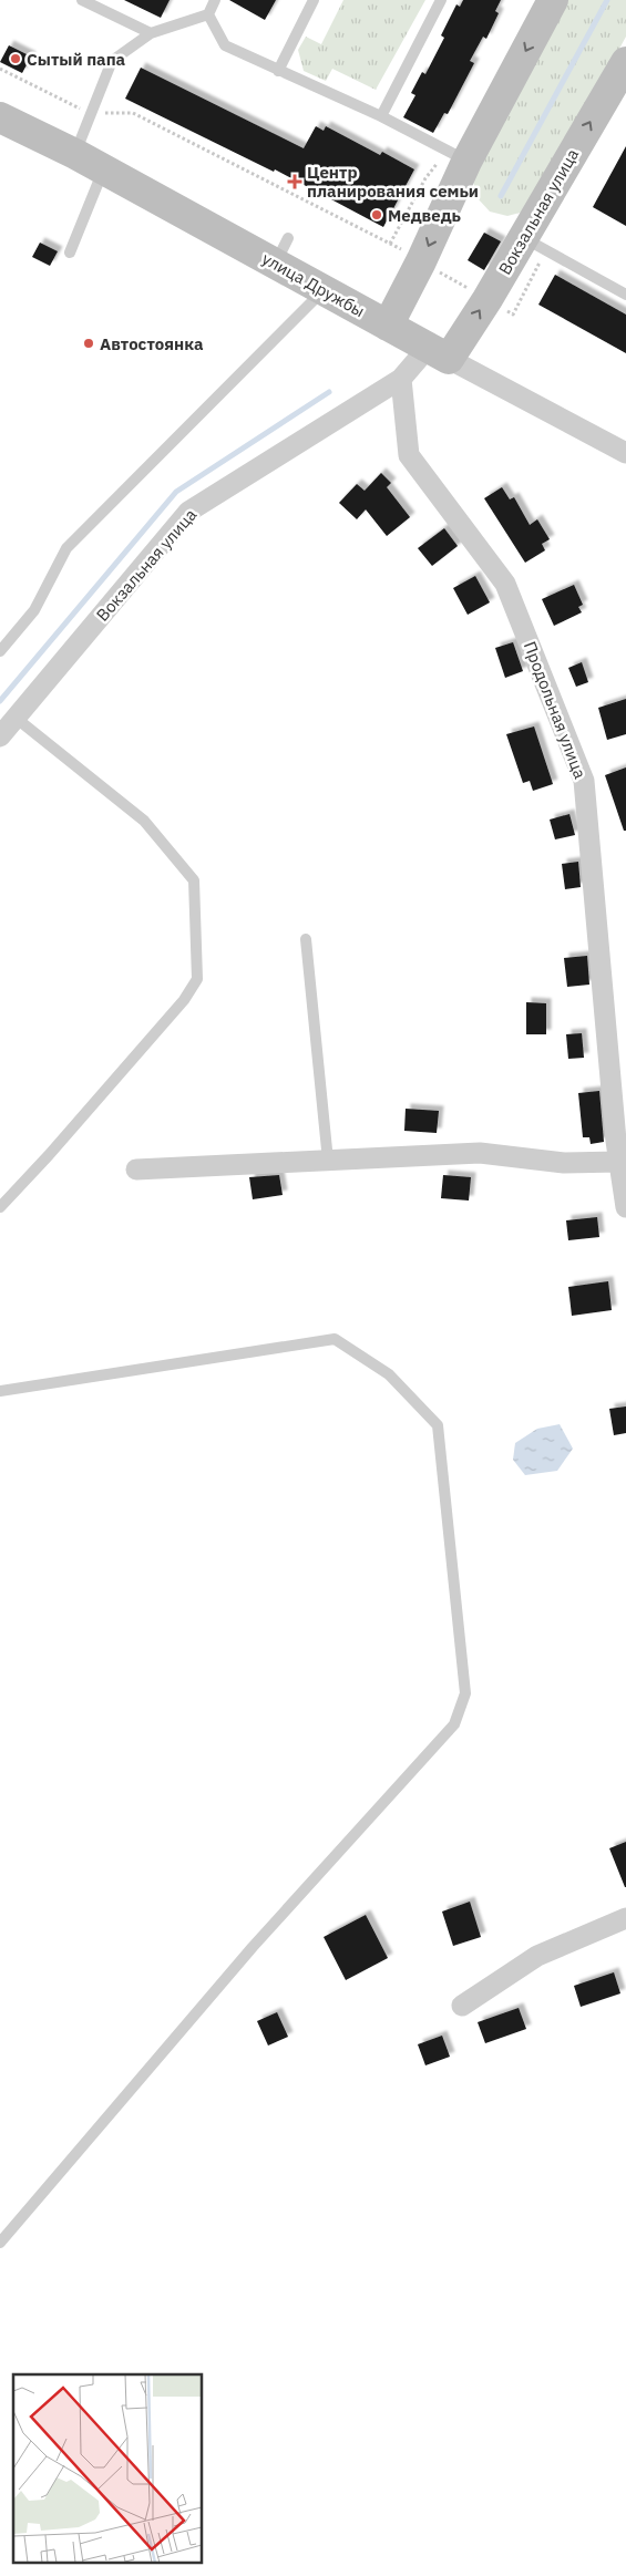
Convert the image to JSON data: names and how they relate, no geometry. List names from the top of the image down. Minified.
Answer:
{"streets":{"street":["Вокзальная улица","улица Дружбы","Продольная улица"]},"crossings":[["Вокзальная улица","улица Дружбы"],["Вокзальная улица","Продольная улица"]],"places":{"other":["Сытый папа","Медведь","Автостоянка"],"health":["Центр планирования семьи"]}}
